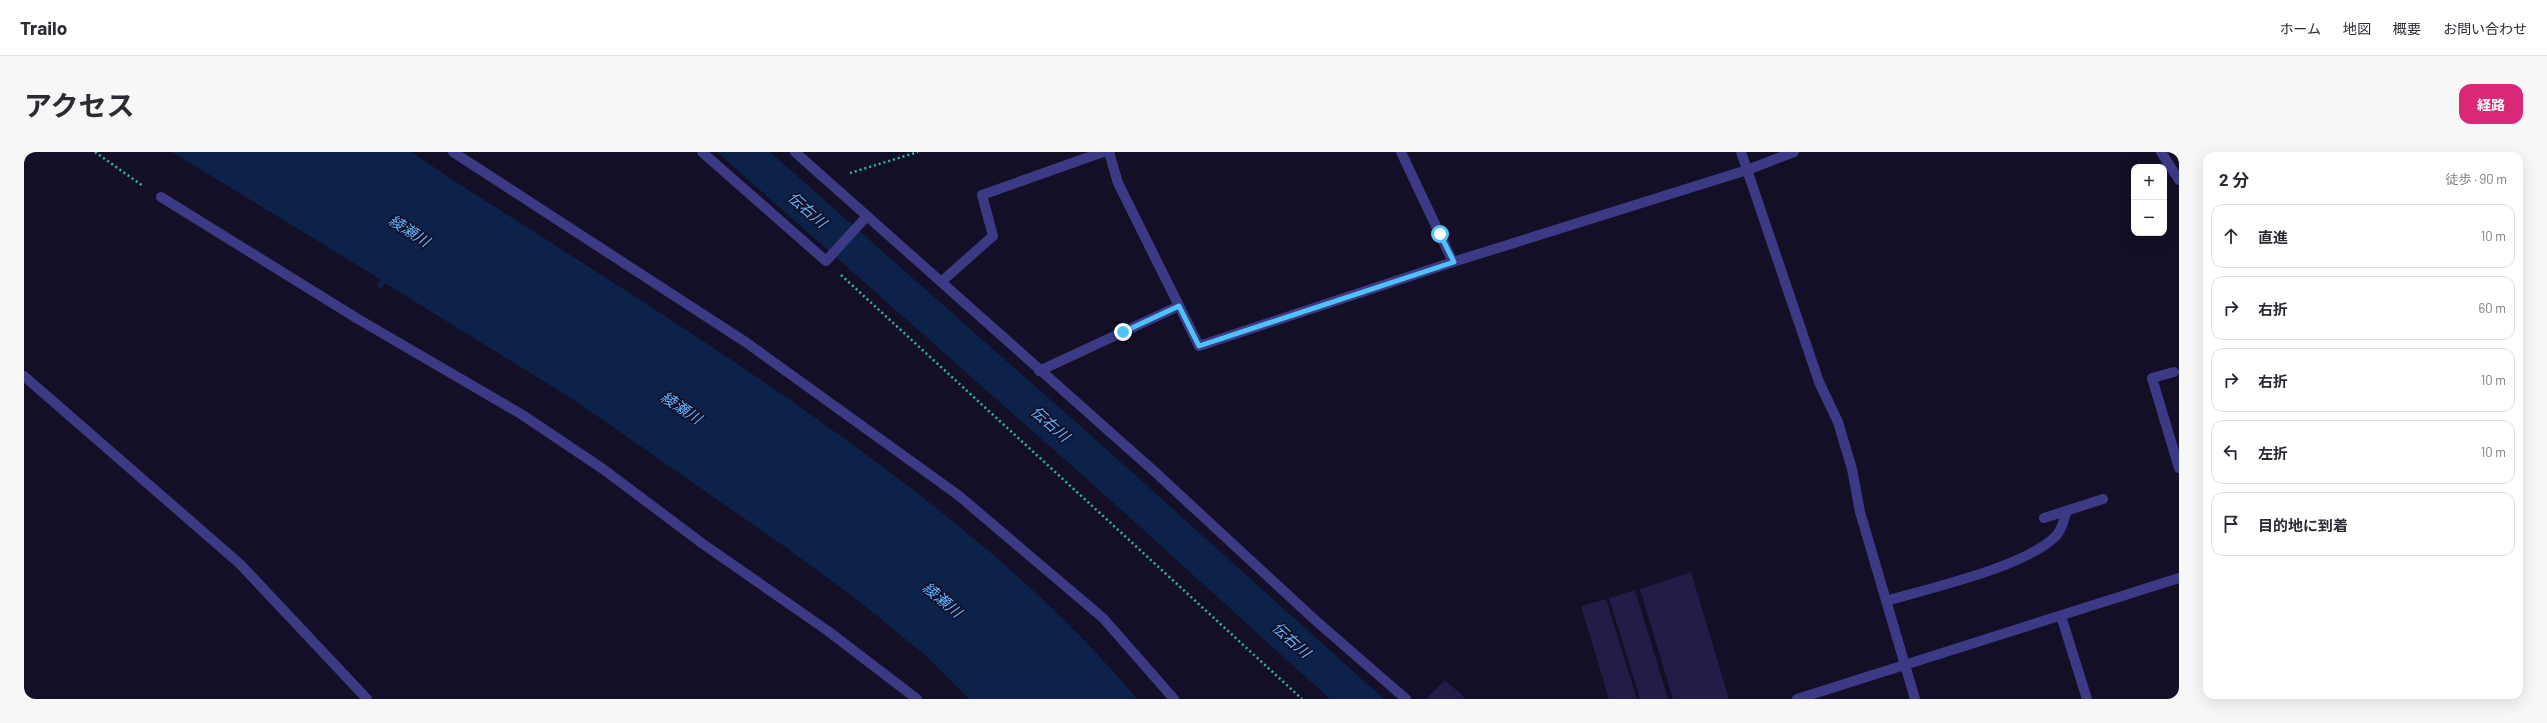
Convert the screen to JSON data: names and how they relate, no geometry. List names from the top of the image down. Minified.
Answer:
{"water":["伝右川","綾瀬川"],"page":{"header":"Trailo","nav":["ホーム","地図","概要","お問い合わせ"],"title":"アクセス","buttons":"経路","heading":["2 分","徒歩 · 90 m"],"map_buttons":["+","−"],"list":[["直進","10 m"],["右折","60 m"],["右折","10 m"],["左折","10 m"],"目的地に到着"]}}
